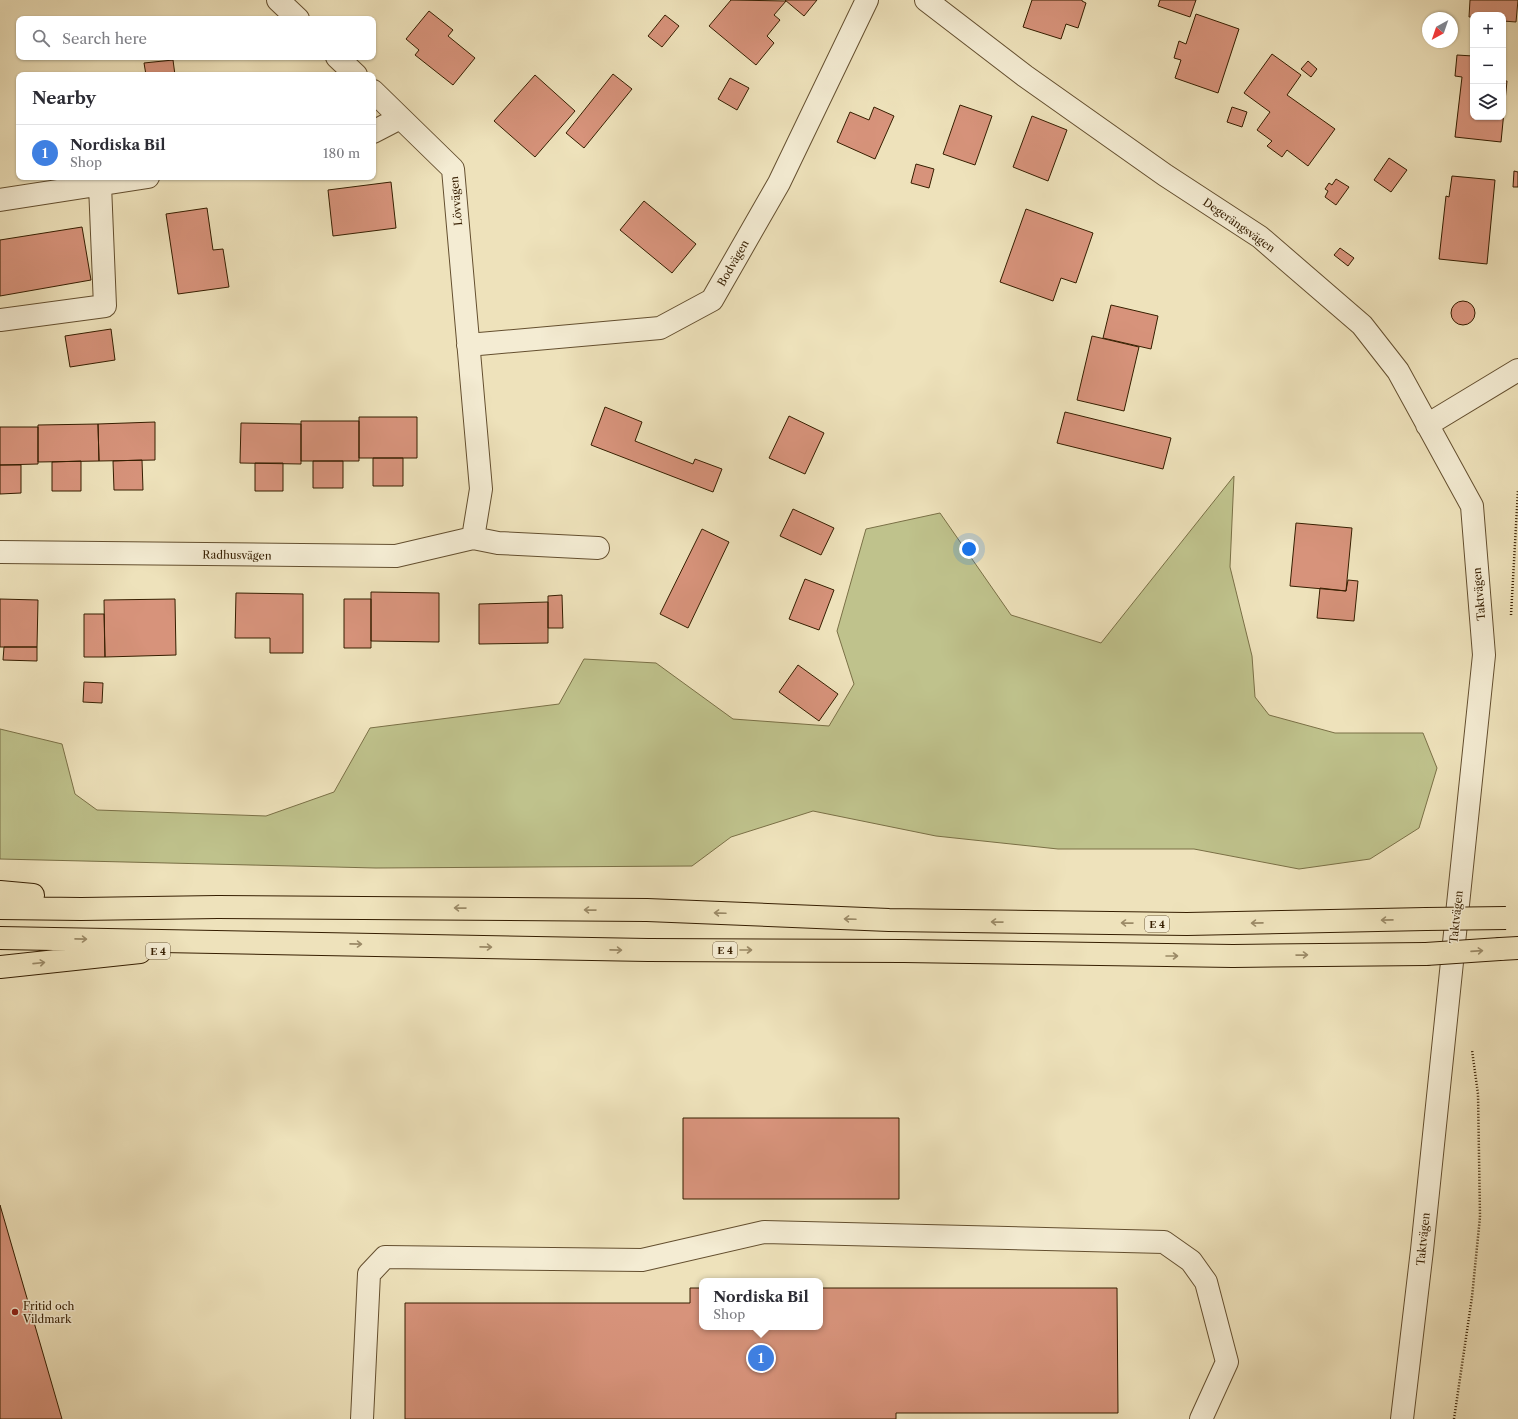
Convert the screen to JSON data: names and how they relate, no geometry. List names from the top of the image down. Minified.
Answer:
{"streets":{"highway":["E 4"],"street":["Lövvägen","Degerängsvägen","Bodvägen","Radhusvägen","Taktvägen"]},"crossings":[["Lövvägen","Bodvägen"],["Degerängsvägen","Taktvägen"]],"places":["Fritid och Vildmark"],"north":"bottom left","page":{"map_buttons":["+","−"],"search":"Search here","heading":"Nearby","list":[{"mark":"1","name":"Nordiska Bil","note":"Shop","value":"180 m"}],"popup":["Nordiska Bil","Shop"],"pins":"1"}}
